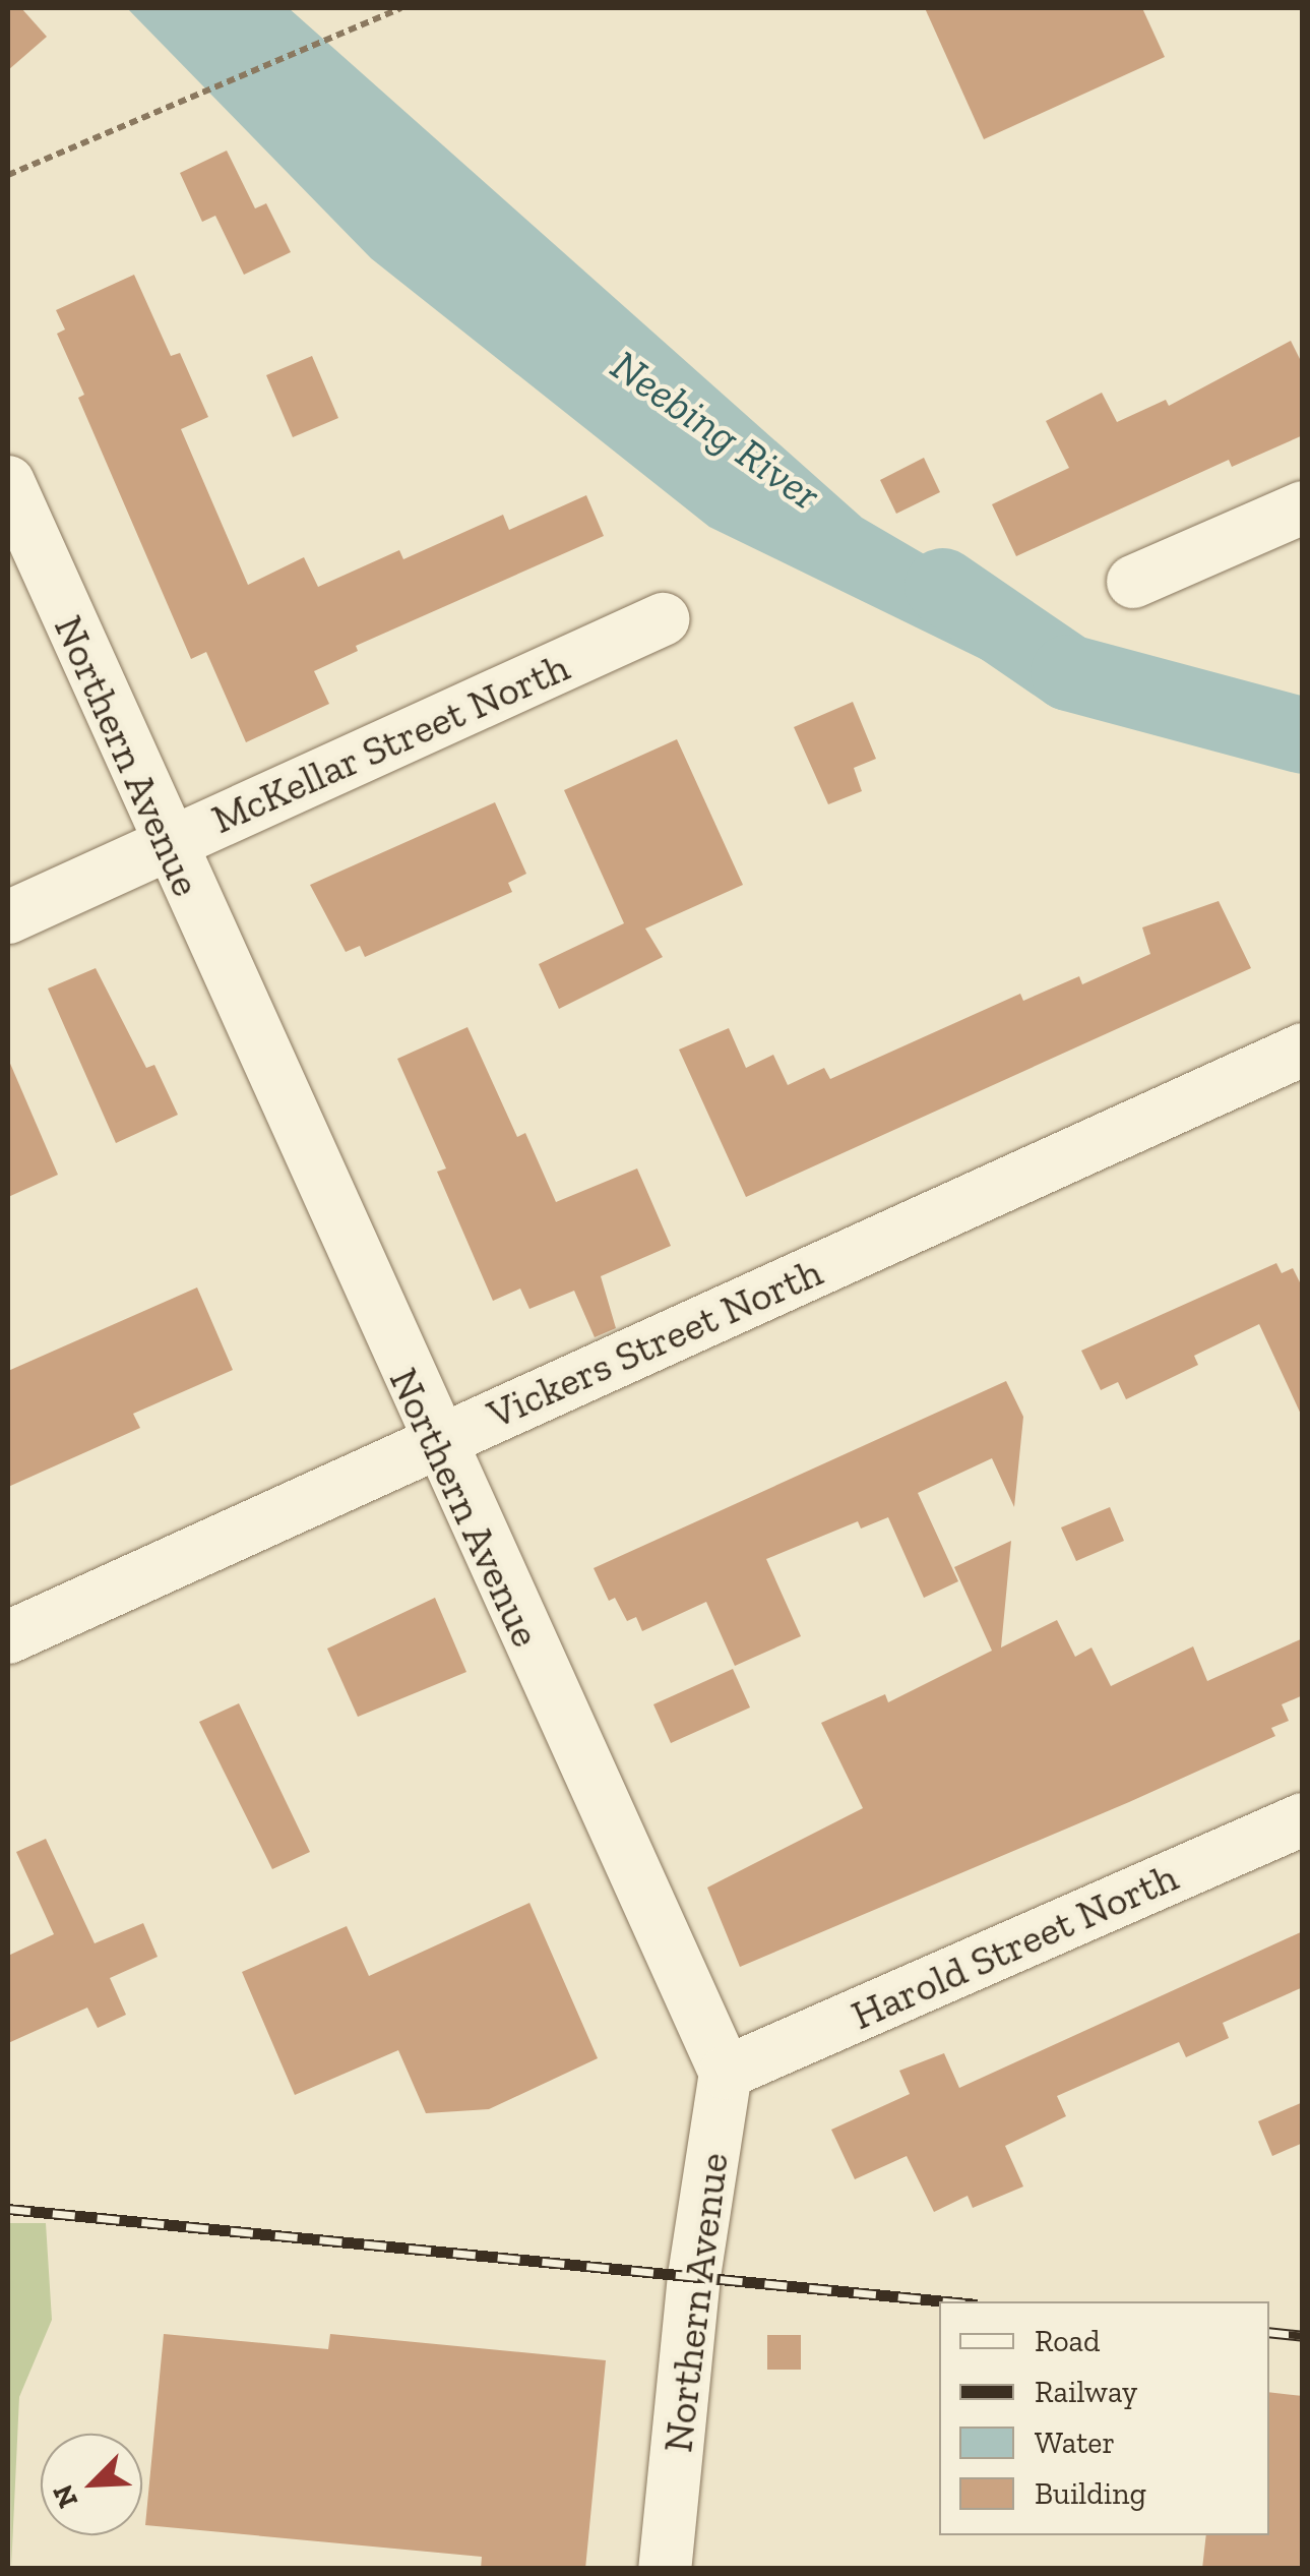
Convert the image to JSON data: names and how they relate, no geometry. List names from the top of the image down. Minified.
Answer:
{"streets":{"street":["McKellar Street North","Northern Avenue","Vickers Street North","Harold Street North"]},"crossings":[["McKellar Street North","Northern Avenue"],["Northern Avenue","Vickers Street North"],["Northern Avenue","Harold Street North"]],"water":["Neebing River"],"legend":["Road","Railway","Water","Building"],"north":"bottom left"}
